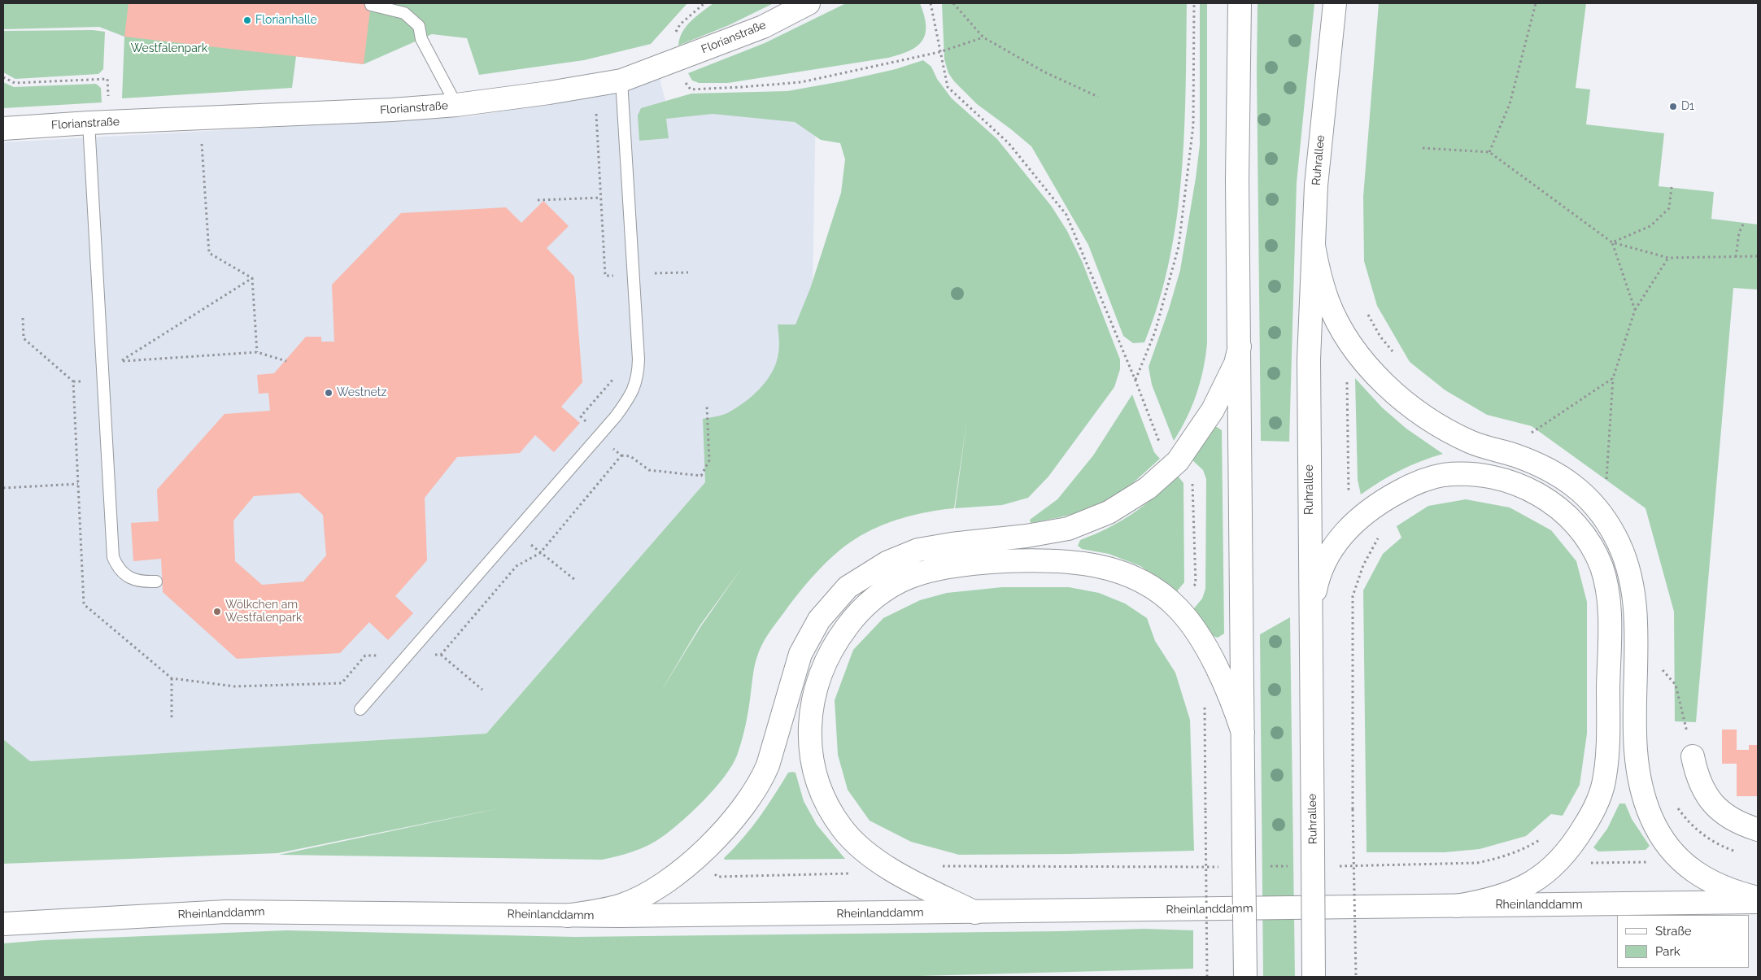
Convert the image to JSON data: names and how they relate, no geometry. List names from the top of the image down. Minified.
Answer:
{"streets":{"main road":["Florianstraße","Ruhrallee","Rheinlanddamm"]},"parks":["Westfalenpark"],"places":["Florianhalle","D1","Westnetz","Wölkchen am Westfalenpark"],"legend":["Straße","Park"]}
